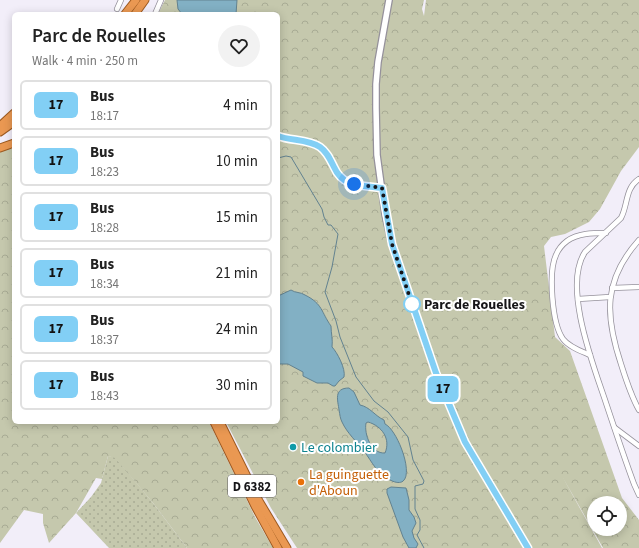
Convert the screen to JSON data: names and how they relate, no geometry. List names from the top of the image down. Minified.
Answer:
{"streets":{"highway":["D 6382"]},"places":["Parc de Rouelles","Le colombier","La guinguette d'Aboun"],"lines":["bus line 17"],"page":{"on_map":"17","heading":["Parc de Rouelles","Walk · 4 min · 250 m"],"list":[{"mark":"17","name":"Bus","note":"18:17","value":"4 min"},{"mark":"17","name":"Bus","note":"18:23","value":"10 min"},{"mark":"17","name":"Bus","note":"18:28","value":"15 min"},{"mark":"17","name":"Bus","note":"18:34","value":"21 min"},{"mark":"17","name":"Bus","note":"18:37","value":"24 min"},{"mark":"17","name":"Bus","note":"18:43","value":"30 min"}]}}
